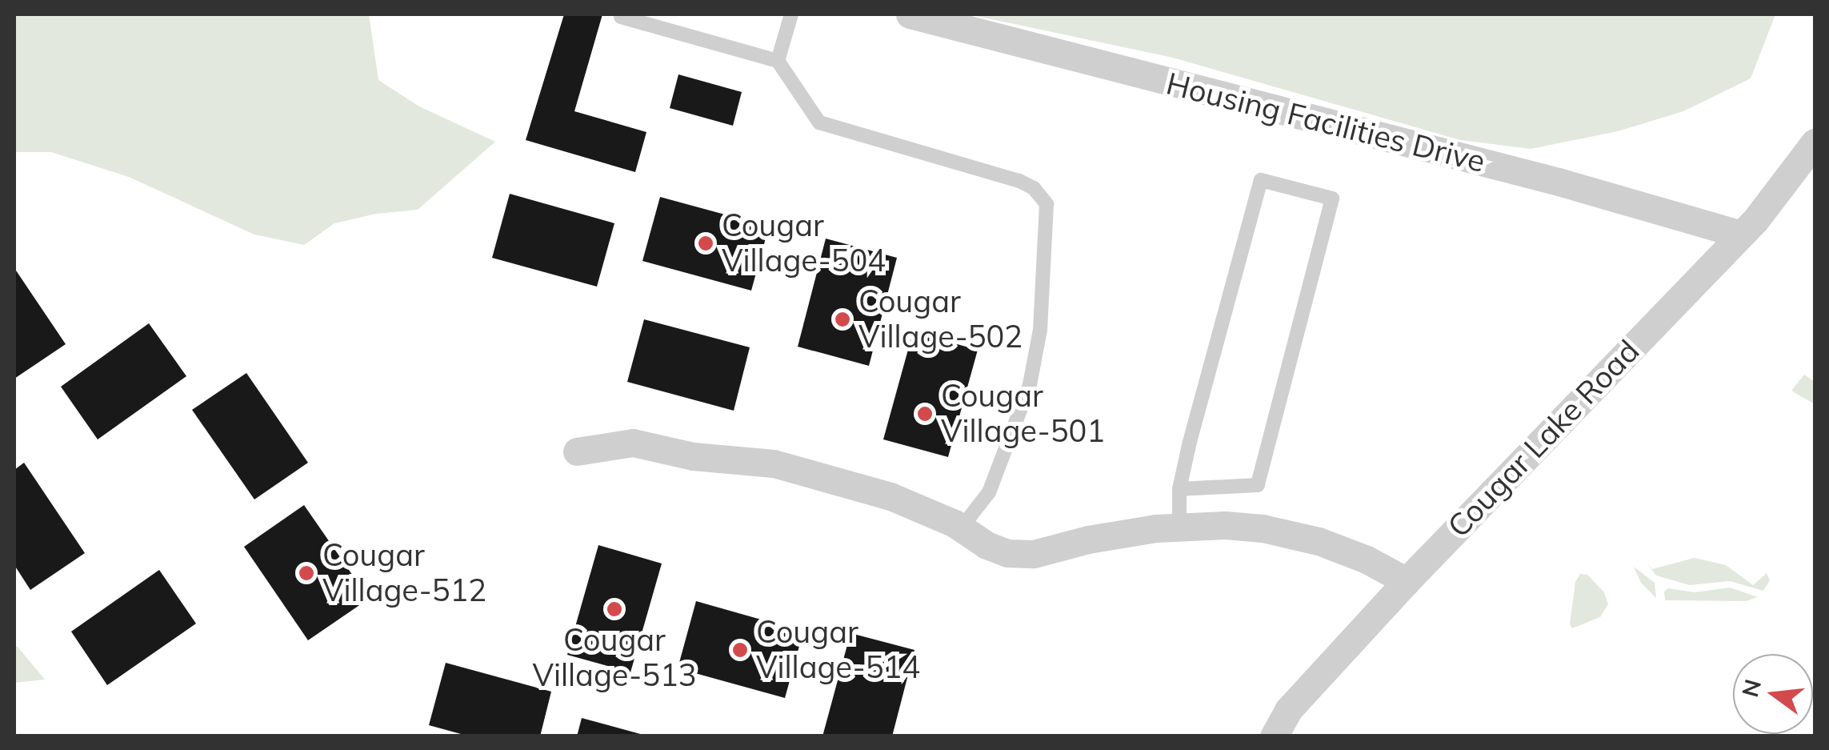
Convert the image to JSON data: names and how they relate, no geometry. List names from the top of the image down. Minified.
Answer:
{"streets":{"street":["Housing Facilities Drive","Cougar Lake Road"]},"crossings":[["Housing Facilities Drive","Cougar Lake Road"]],"places":["Cougar Village-504","Cougar Village-502","Cougar Village-501","Cougar Village-512","Cougar Village-513","Cougar Village-514"],"north":"left"}
